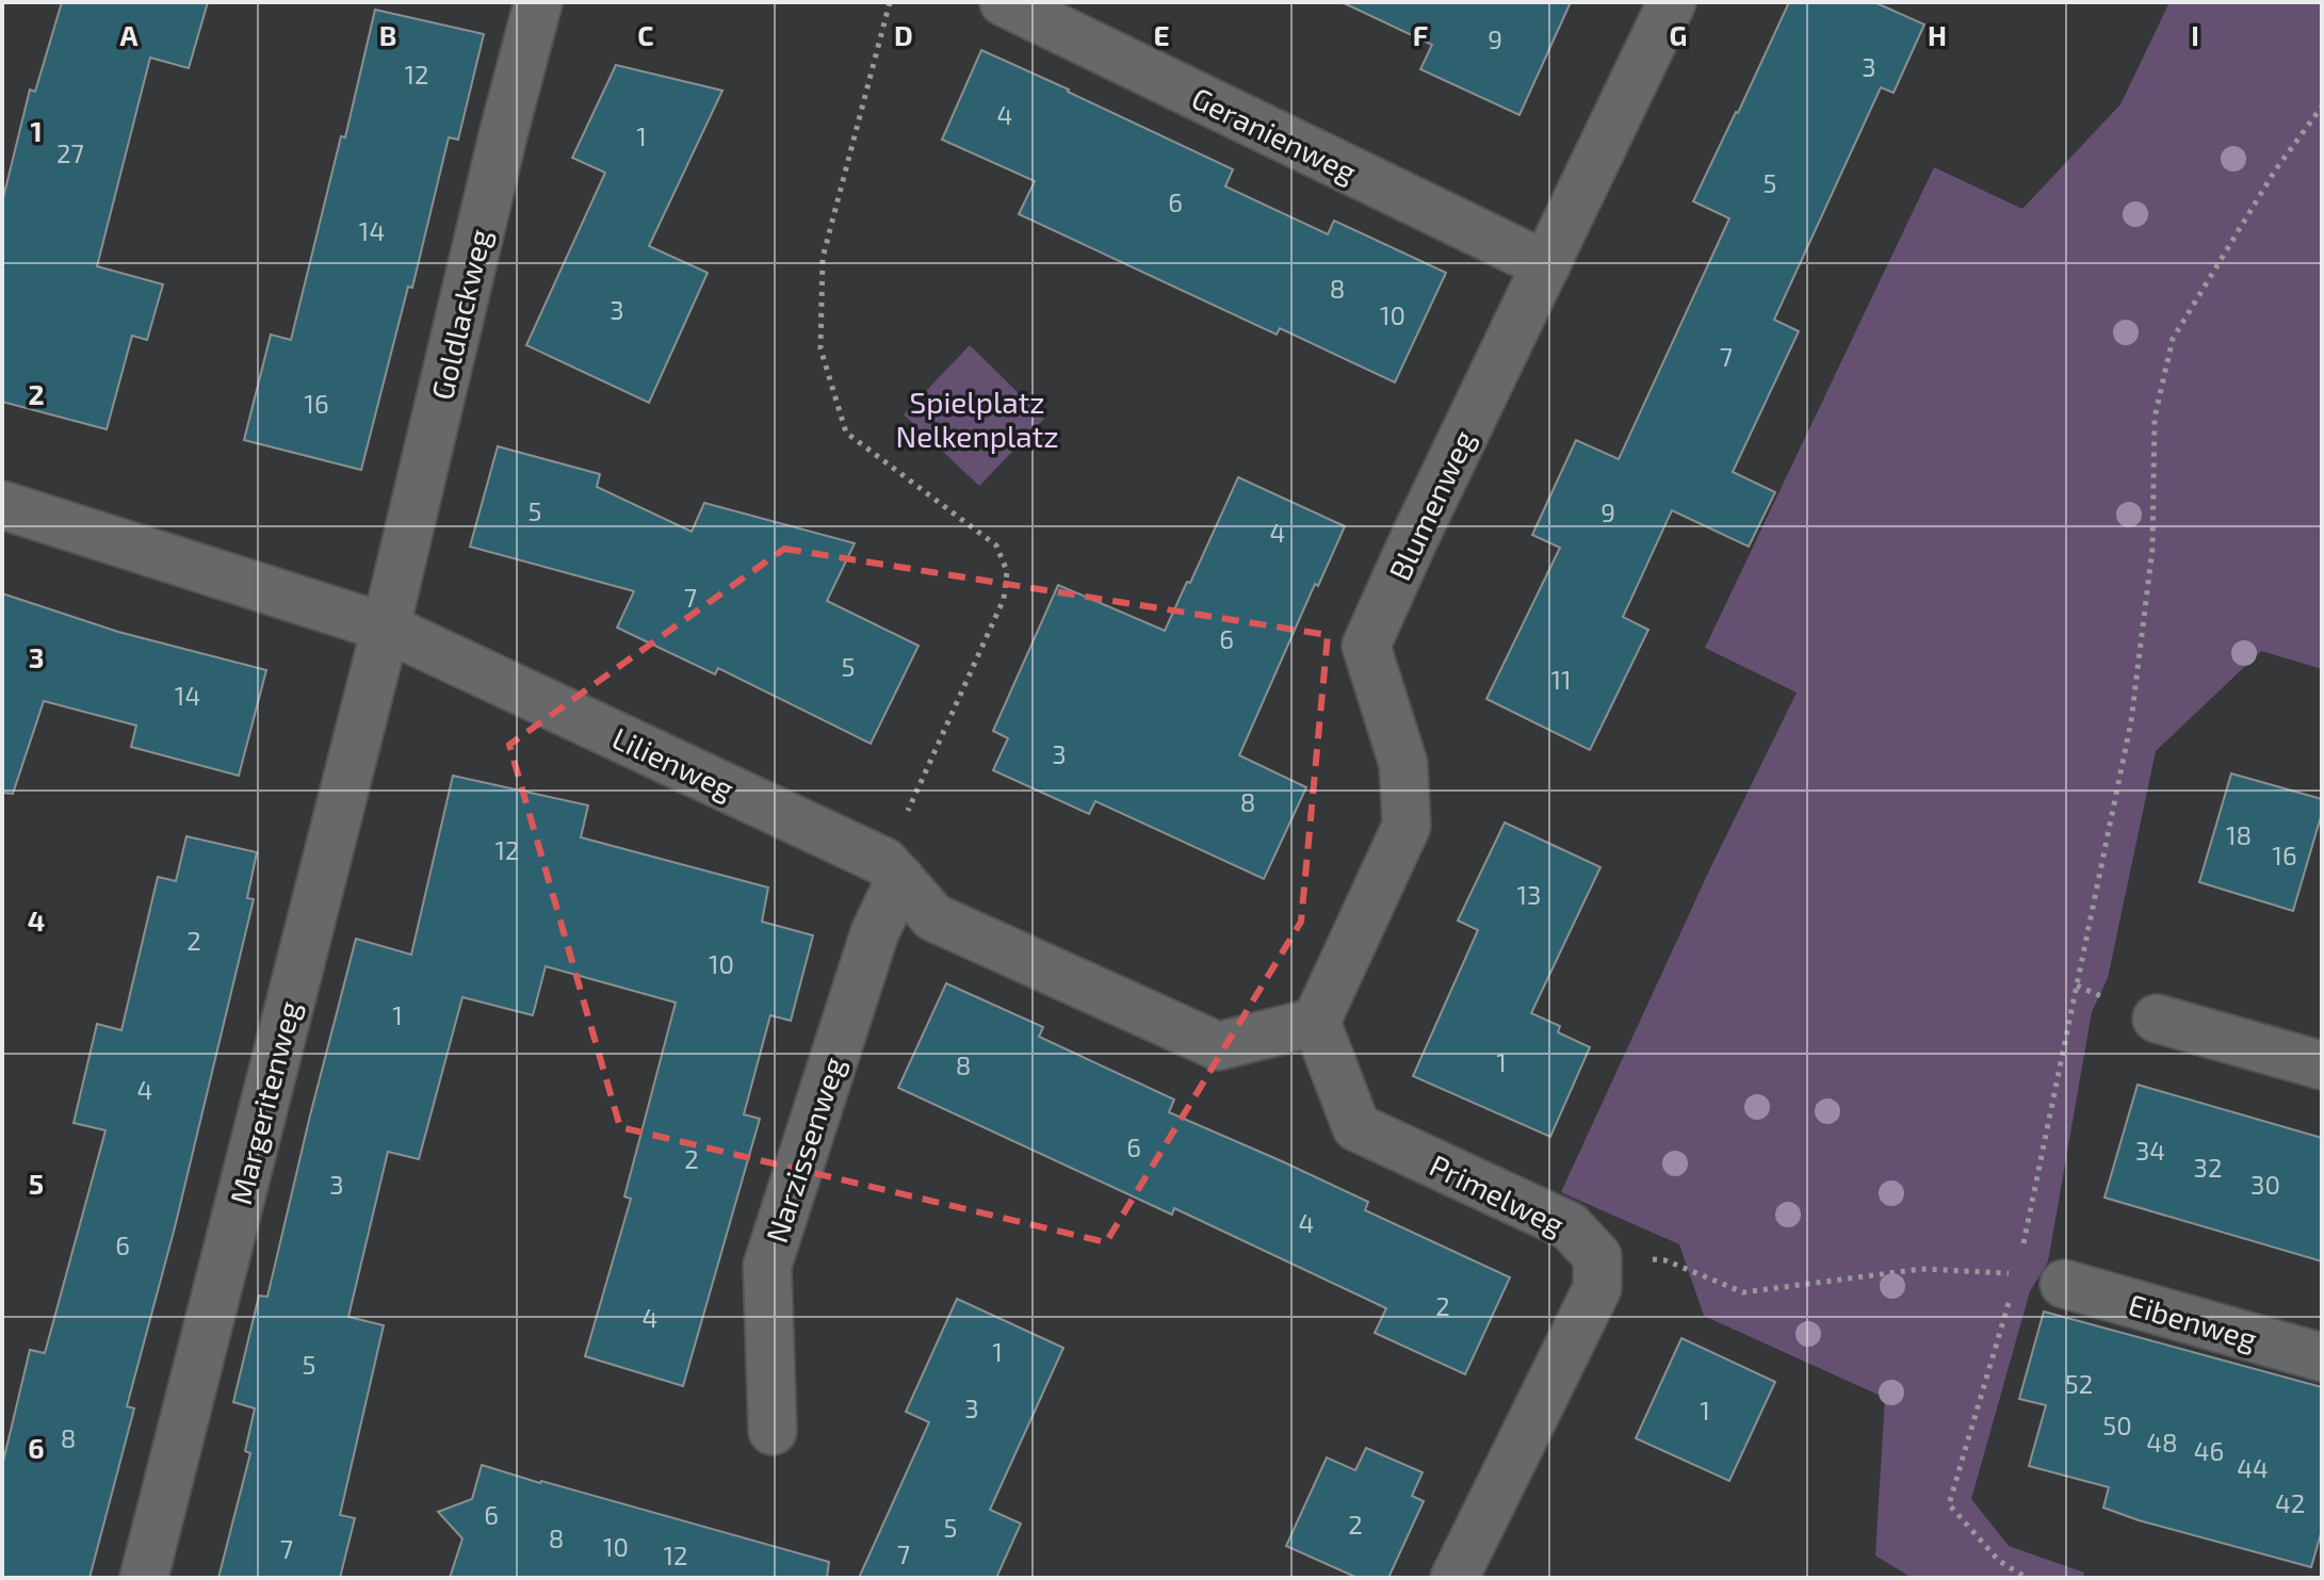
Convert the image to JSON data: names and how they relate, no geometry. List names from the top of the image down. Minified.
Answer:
{"streets":{"street":["Geranienweg","Goldlackweg","Blumenweg","Lilienweg","Margeritenweg","Narzissenweg","Primelweg","Eibenweg"]},"crossings":[["Geranienweg","Blumenweg"],["Goldlackweg","Lilienweg"],["Goldlackweg","Margeritenweg"],["Blumenweg","Lilienweg"],["Blumenweg","Primelweg"],["Lilienweg","Margeritenweg"],["Lilienweg","Narzissenweg"],["Lilienweg","Primelweg"]],"parks":["Spielplatz Nelkenplatz"],"house_numbers":["9","3","12","4","1","27","5","6","14","8","3","10","7","16","5","9","4","7","6","5","11","14","3","8","18","12","16","13","2","10","1","1","8","4","6","34","2","32","3","30","4","6","2","4","1","5","52","3","1","50","8","48","46","44","42","6","2","5","8","10","7","7","12"],"grid":{"columns":["A","B","C","D","E","F","G","H","I"],"rows":["1","2","3","4","5","6"]}}
